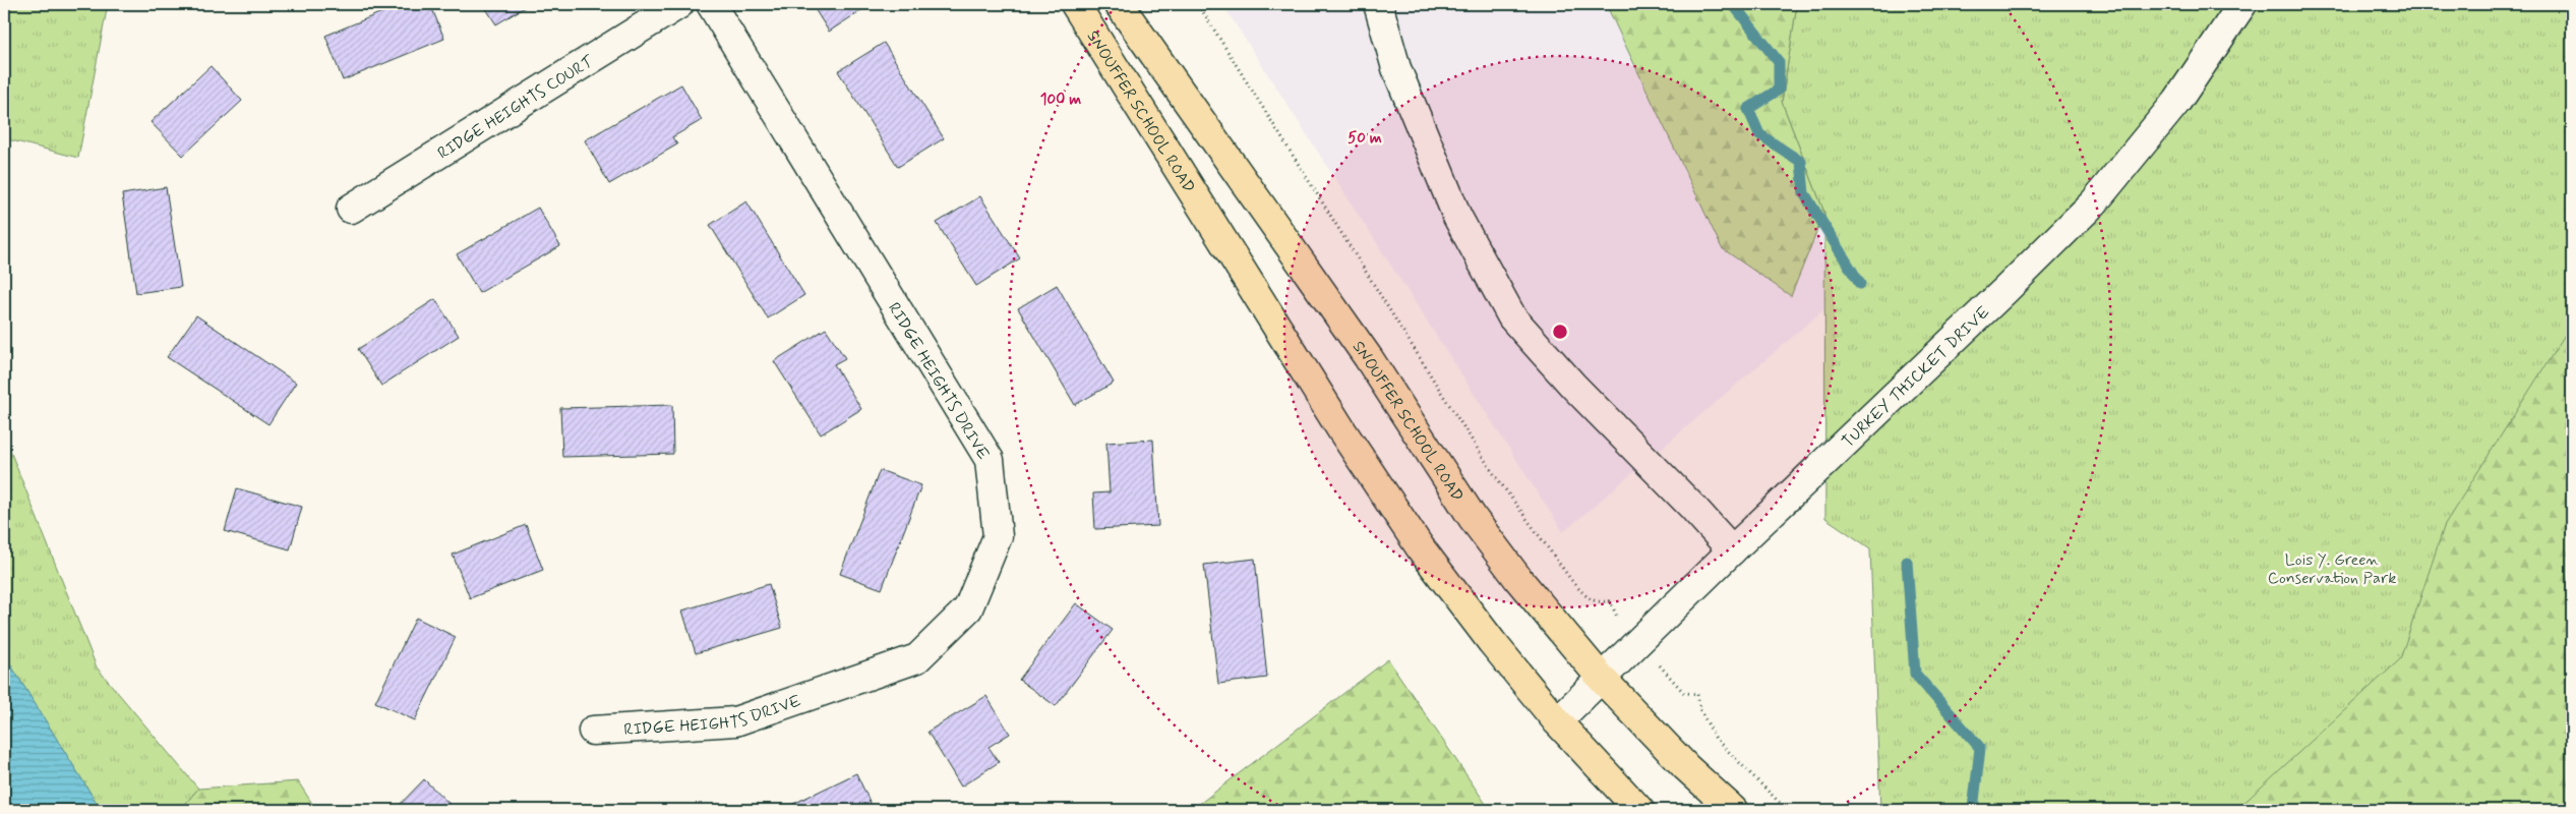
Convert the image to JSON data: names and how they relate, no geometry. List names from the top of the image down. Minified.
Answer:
{"streets":{"main road":["SNOUFFER SCHOOL ROAD"],"street":["RIDGE HEIGHTS COURT","TURKEY THICKET DRIVE","RIDGE HEIGHTS DRIVE"]},"crossings":[["SNOUFFER SCHOOL ROAD","TURKEY THICKET DRIVE"]],"parks":["Lois Y. Green Conservation Park"],"rings":["100 m","50 m"]}
